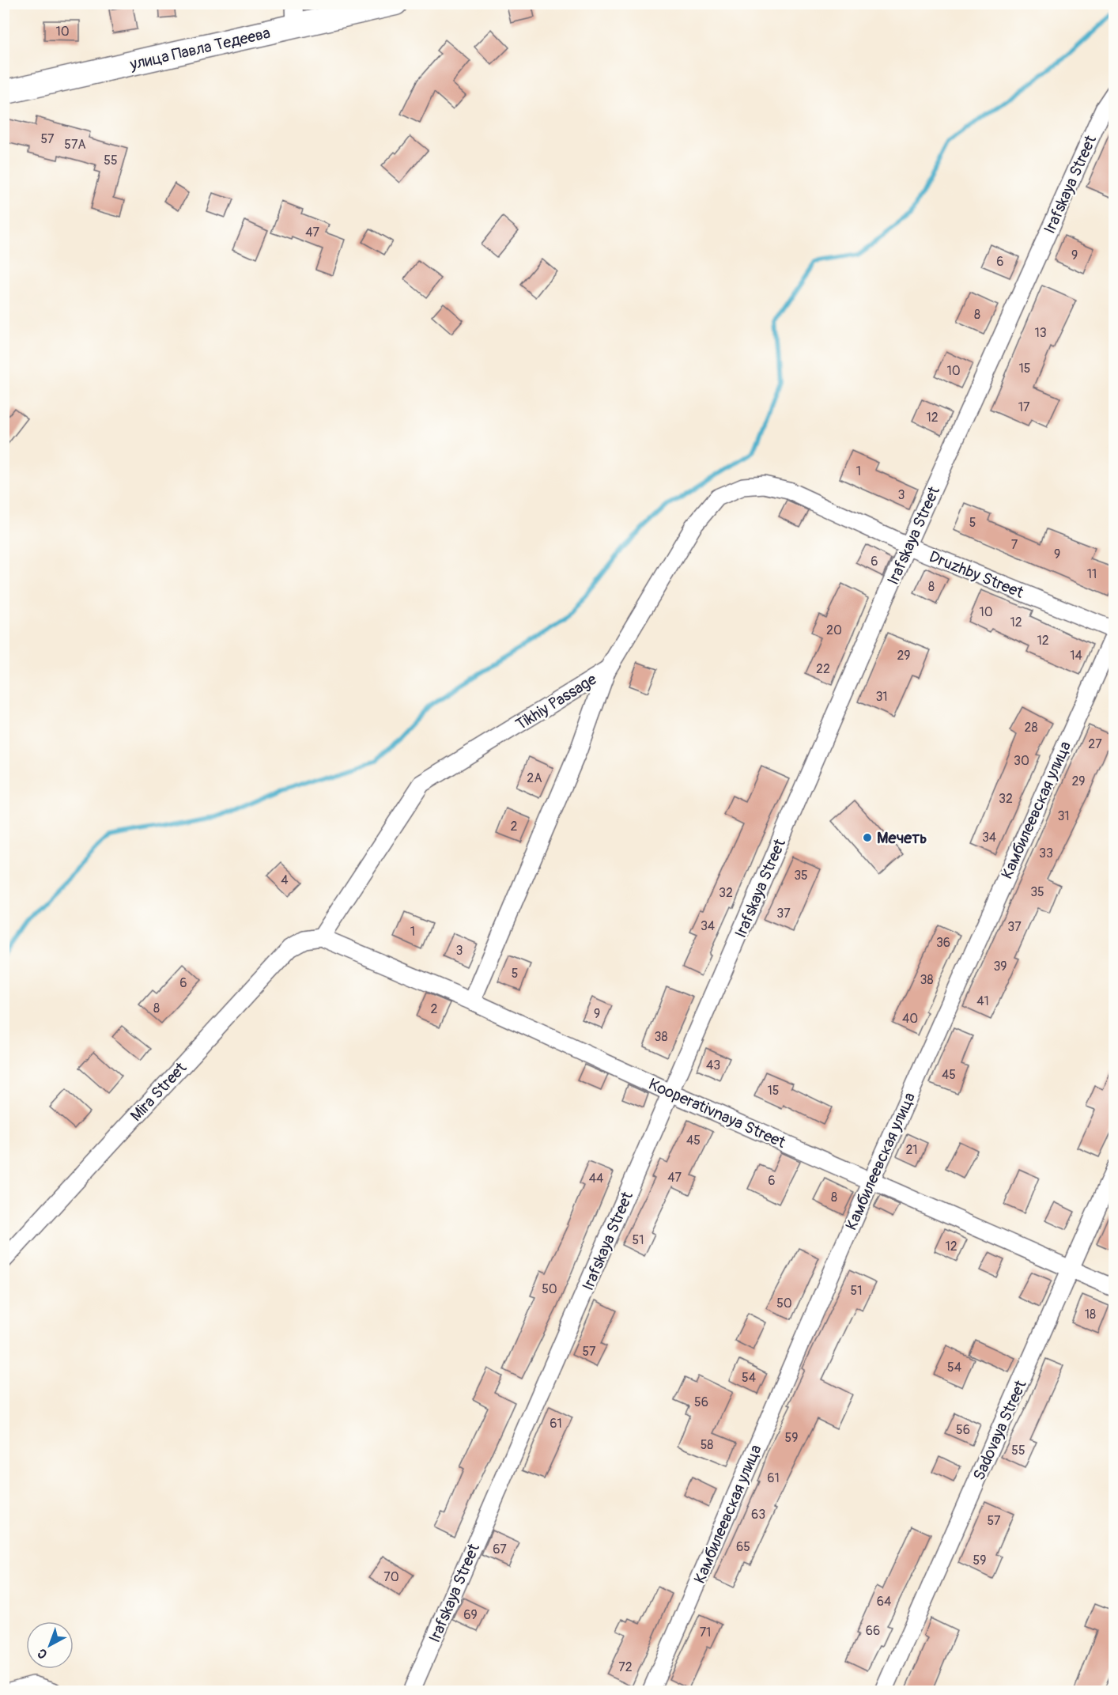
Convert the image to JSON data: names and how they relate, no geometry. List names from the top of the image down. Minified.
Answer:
{"streets":{"main road":["улица Павла Тедеева"],"street":["Irafskaya Street","Druzhby Street","Tikhiy Passage","Камбилеевская улица","Mira Street","Kooperativnaya Street","Sadovaya Street"]},"crossings":[["Irafskaya Street","Druzhby Street"],["Irafskaya Street","Kooperativnaya Street"],["Druzhby Street","Tikhiy Passage"],["Druzhby Street","Камбилеевская улица"],["Tikhiy Passage","Mira Street"],["Tikhiy Passage","Kooperativnaya Street"],["Камбилеевская улица","Kooperativnaya Street"],["Mira Street","Kooperativnaya Street"],["Kooperativnaya Street","Sadovaya Street"]],"places":["Мечеть"],"house_numbers":["10","57","57А","55","47","9","6","8","13","15","10","17","12","1","3","5","7","9","6","11","8","10","12","20","12","29","14","22","31","28","27","30","2А","29","32","31","2","34","33","35","4","35","32","37","34","37","1","36","3","39","5","38","6","41","8","2","9","40","38","43","45","15","45","21","47","44","6","8","51","12","50","51","50","18","57","54","54","56","61","56","59","58","55","61","63","57","65","67","59","70","64","69","66","71","72"],"north":"bottom left"}
